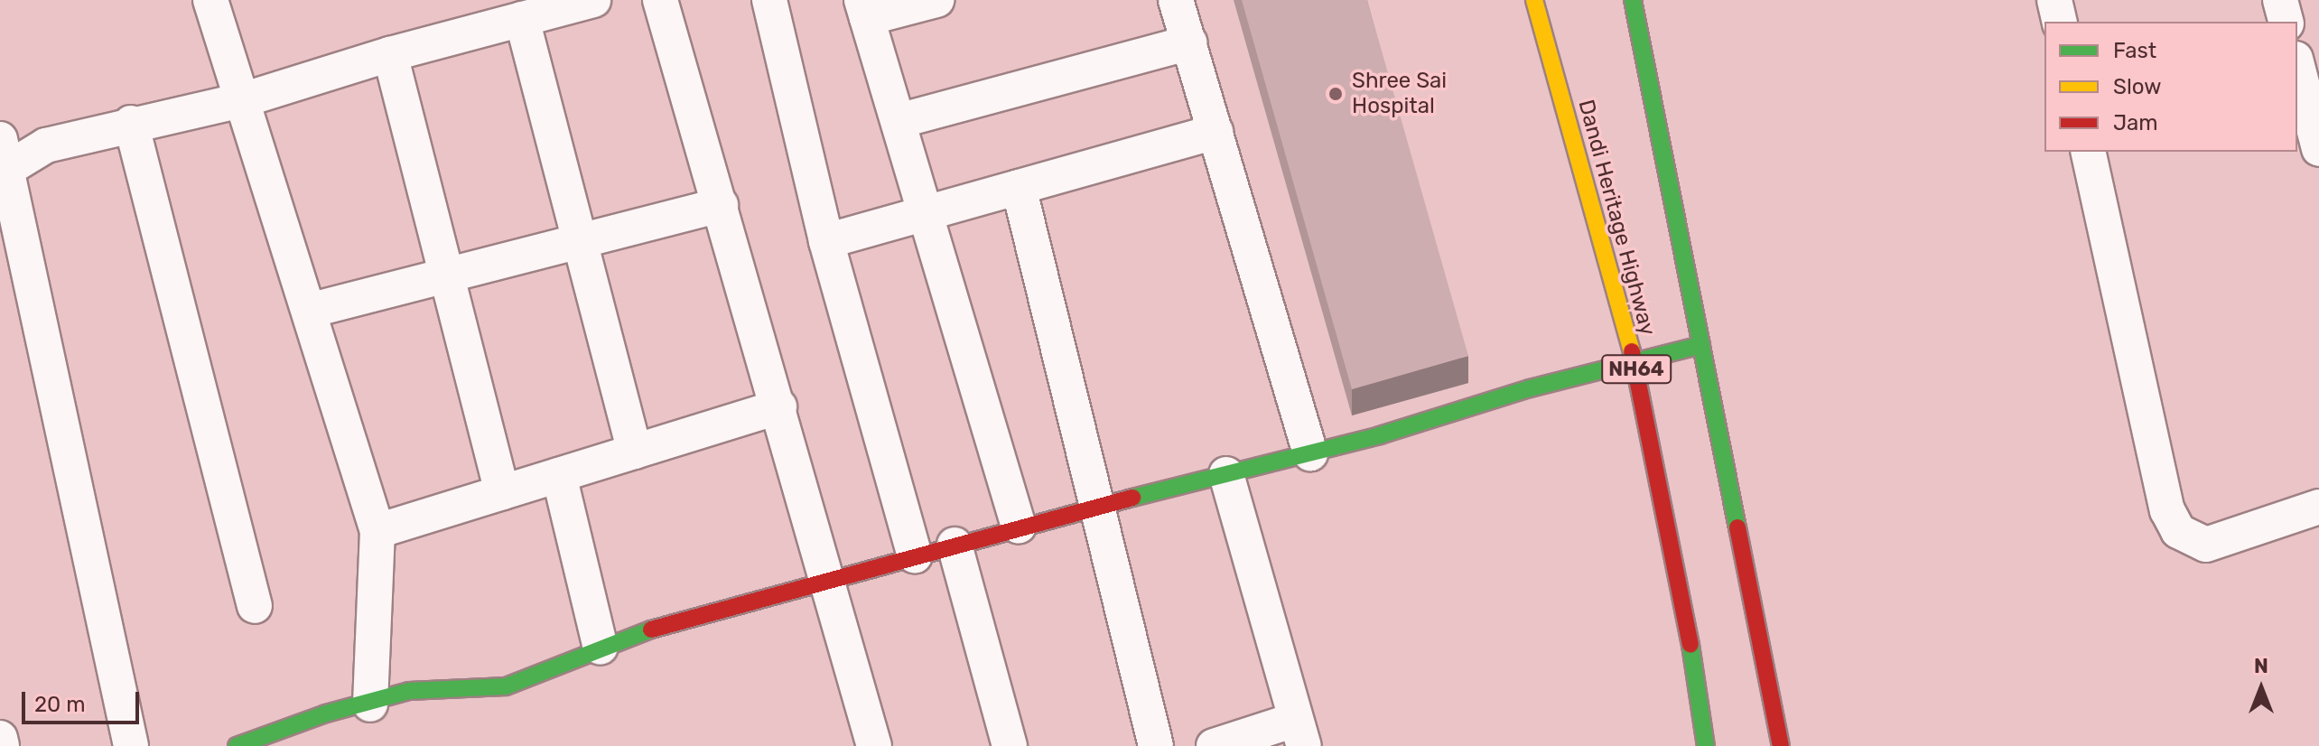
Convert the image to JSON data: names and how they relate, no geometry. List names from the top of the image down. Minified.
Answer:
{"streets":{"main road":["Dandi Heritage Highway","NH64"]},"places":["Shree Sai Hospital"],"legend":["Fast","Slow","Jam"],"scale_bar":"20 m","north":"top"}
